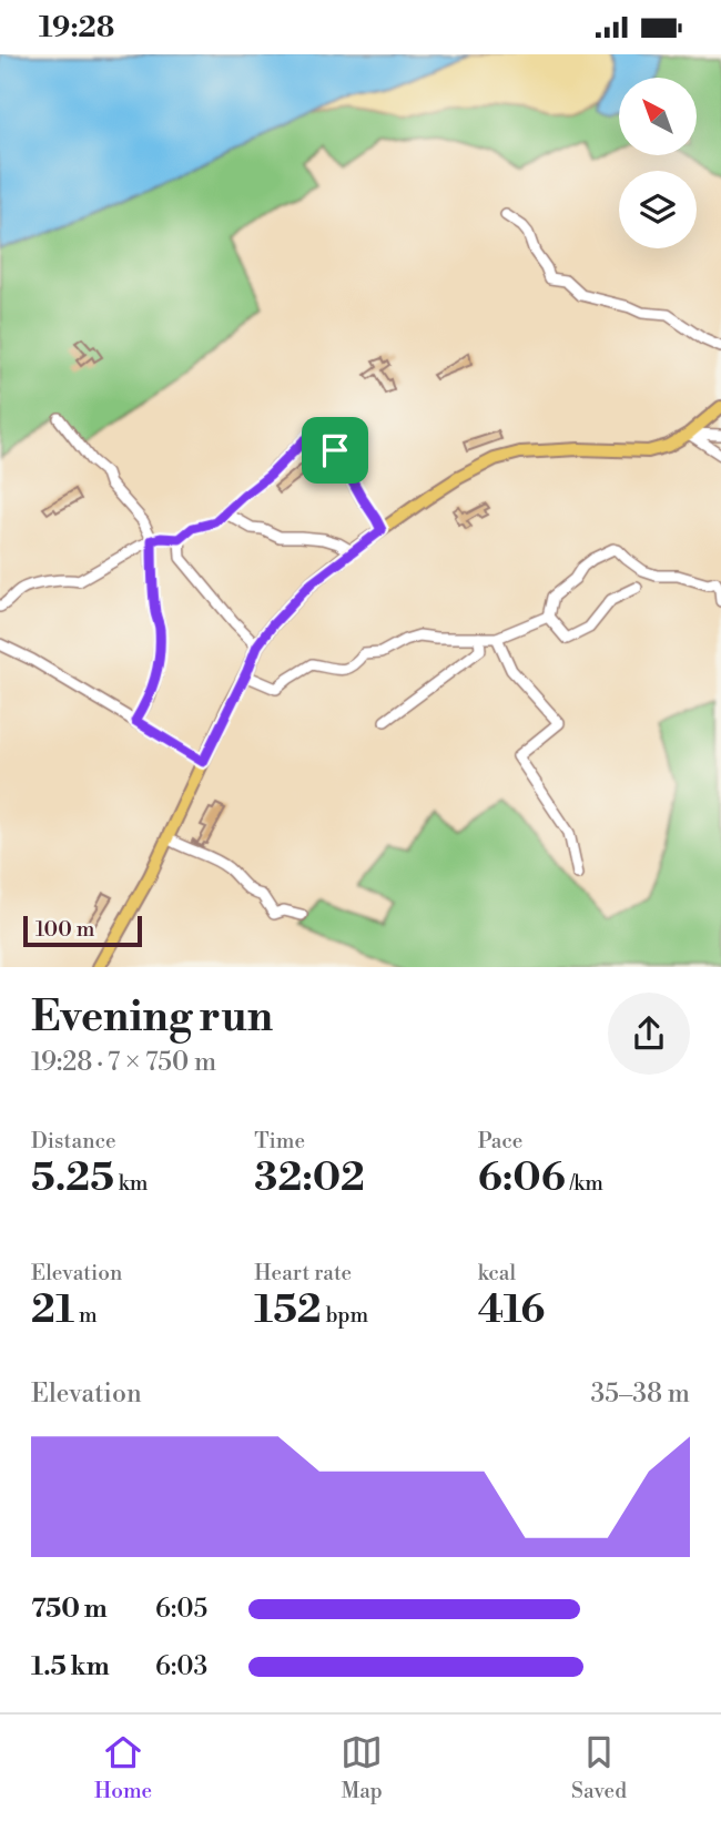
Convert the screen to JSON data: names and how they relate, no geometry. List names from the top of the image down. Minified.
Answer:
{"scale_bar":"100 m","north":"top left","page":{"status":"19:28","scale":"100 m","heading":["Evening run","19:28 · 7 × 750 m"],"stats":[["Distance","5.25 km"],["Time","32:02"],["Pace","6:06 /km"],["Elevation","21 m"],["Heart rate","152 bpm"],["kcal","416"]],"chart":["Elevation","35–38 m"],"list":[{"name":"750 m","note":"6:05"},{"name":"1.5 km","note":"6:03"}],"tabs":["Home","Map","Saved"]}}
